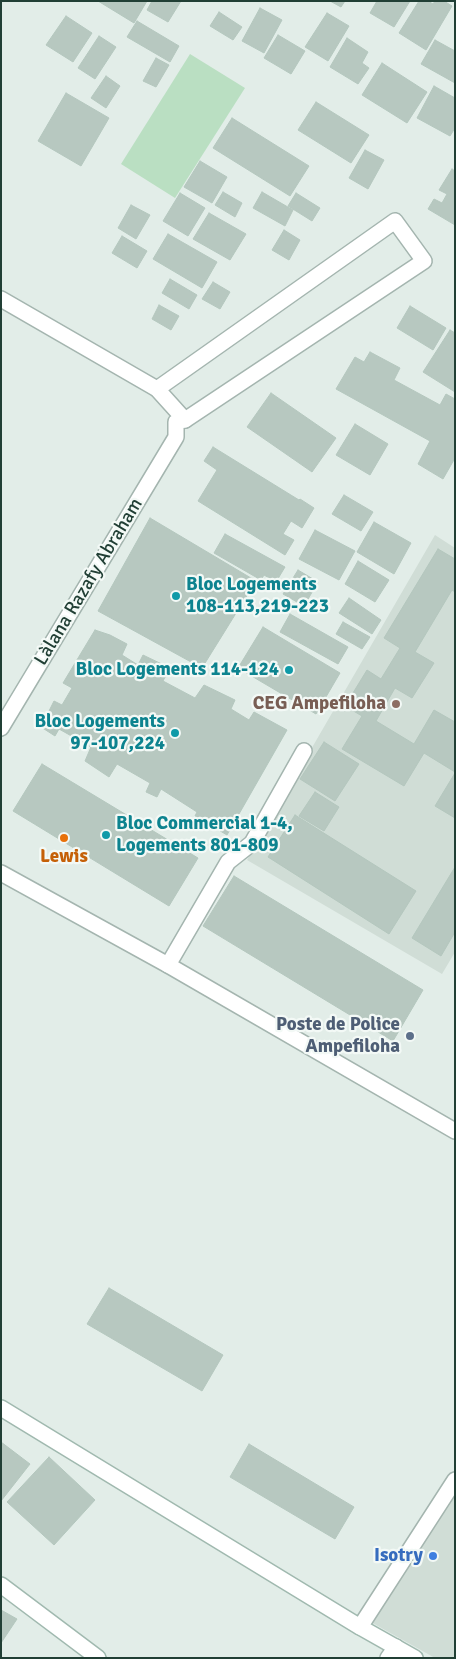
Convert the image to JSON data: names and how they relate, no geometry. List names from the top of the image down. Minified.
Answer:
{"streets":{"street":["Làlana Razafy Abraham"]},"places":["Bloc Logements 108-113,219-223","Bloc Logements 114-124","CEG Ampefiloha","Bloc Logements 97-107,224","Bloc Commercial 1-4, Logements 801-809","Lewis","Poste de Police Ampefiloha","Isotry"]}
